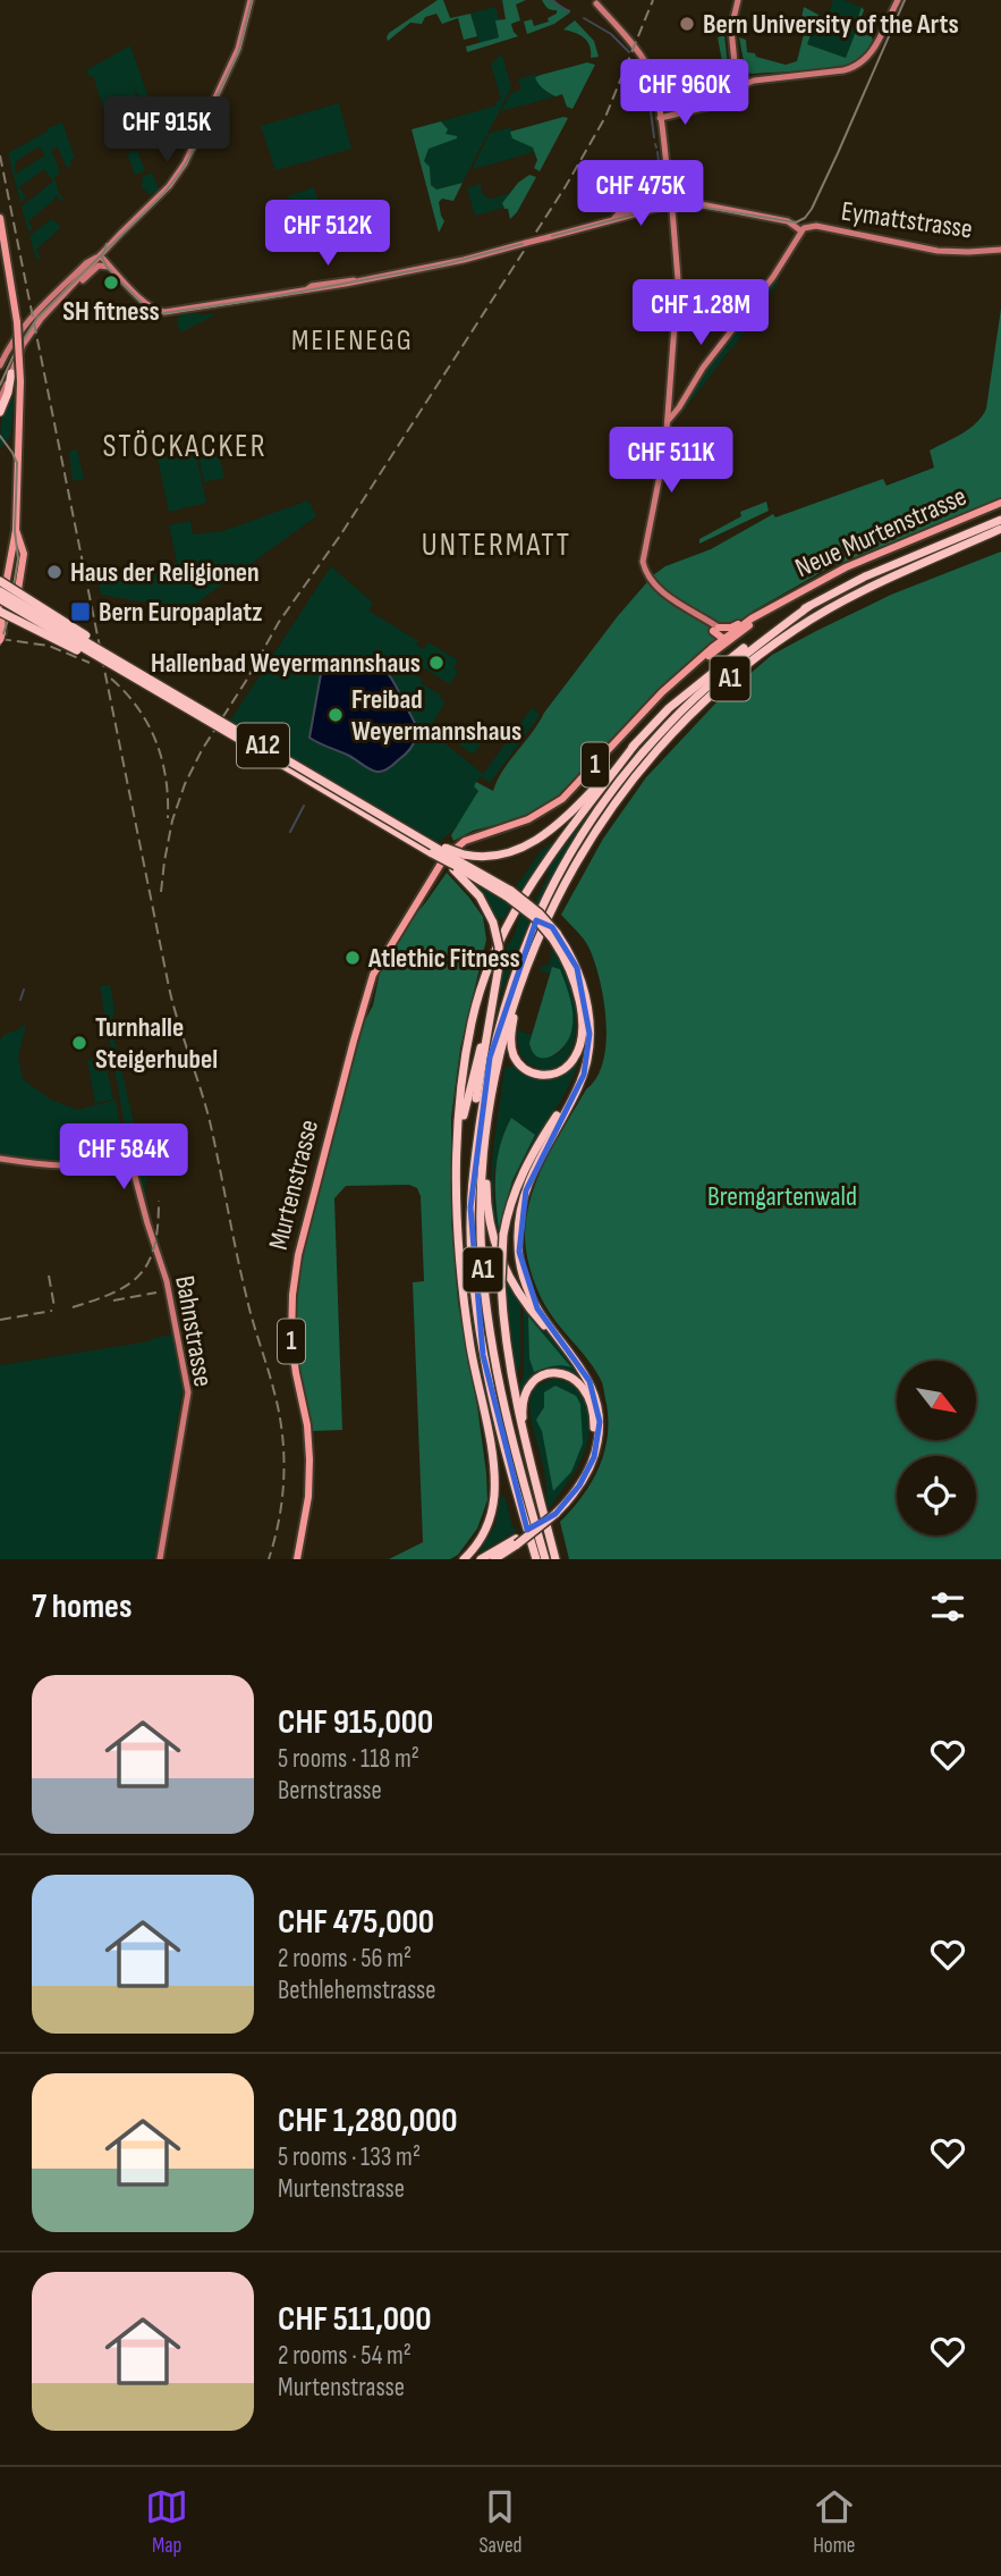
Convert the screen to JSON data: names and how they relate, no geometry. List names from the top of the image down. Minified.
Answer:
{"streets":{"highway":["A1","A12"],"main road":["Neue Murtenstrasse","1","Murtenstrasse"],"street":["Eymattstrasse","Bahnstrasse"]},"crossings":[["Neue Murtenstrasse","Murtenstrasse"]],"districts":["MEIENEGG","STÖCKACKER","UNTERMATT"],"parks":["Bremgartenwald"],"places":{"other":["Bern University of the Arts","SH fitness","Haus der Religionen","Hallenbad Weyermannshaus","Freibad Weyermannshaus","Atlethic Fitness","Turnhalle Steigerhubel"],"transit":["Bern Europaplatz"]},"north":"bottom right","page":{"price":["CHF 960K","CHF 915K","CHF 475K","CHF 512K","CHF 1.28M","CHF 511K","CHF 584K"],"heading":"7 homes","list":[{"name":"CHF 915,000","note":"5 rooms · 118 m² · Bernstrasse"},{"name":"CHF 475,000","note":"2 rooms · 56 m² · Bethlehemstrasse"},{"name":"CHF 1,280,000","note":"5 rooms · 133 m² · Murtenstrasse"},{"name":"CHF 511,000","note":"2 rooms · 54 m² · Murtenstrasse"}],"tabs":["Map","Saved","Home"]}}
